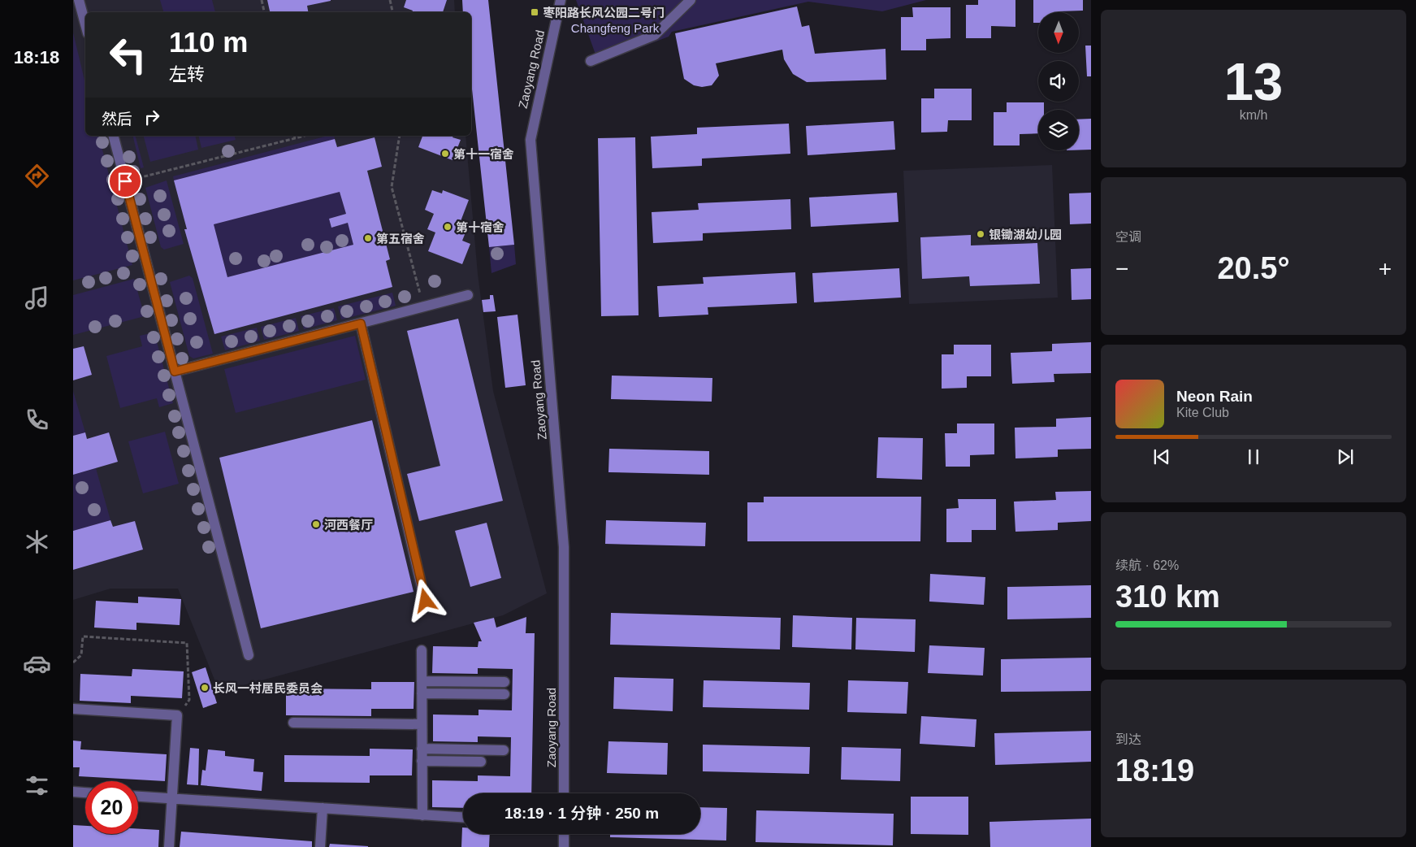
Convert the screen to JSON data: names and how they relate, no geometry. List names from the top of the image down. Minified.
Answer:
{"streets":{"street":["Zaoyang Road"]},"parks":["Changfeng Park"],"places":{"transit":["枣阳路长风公园二号门"],"other":["第十一宿舍","第十宿舍","银锄湖幼儿园","第五宿舍","河西餐厅","长风一村居民委员会"]},"north":"bottom","page":{"tabs":"18:18","tile":[["13","km/h"],"空调",["续航 · 62%","310 km"],["到达","18:19"]],"turn":["110 m","左转"],"then":"然后","heat":["−","20.5°","+"],"song":["Neon Rain","Kite Club"],"limit":"20","trip":"18:19 · 1 分钟 · 250 m"}}
